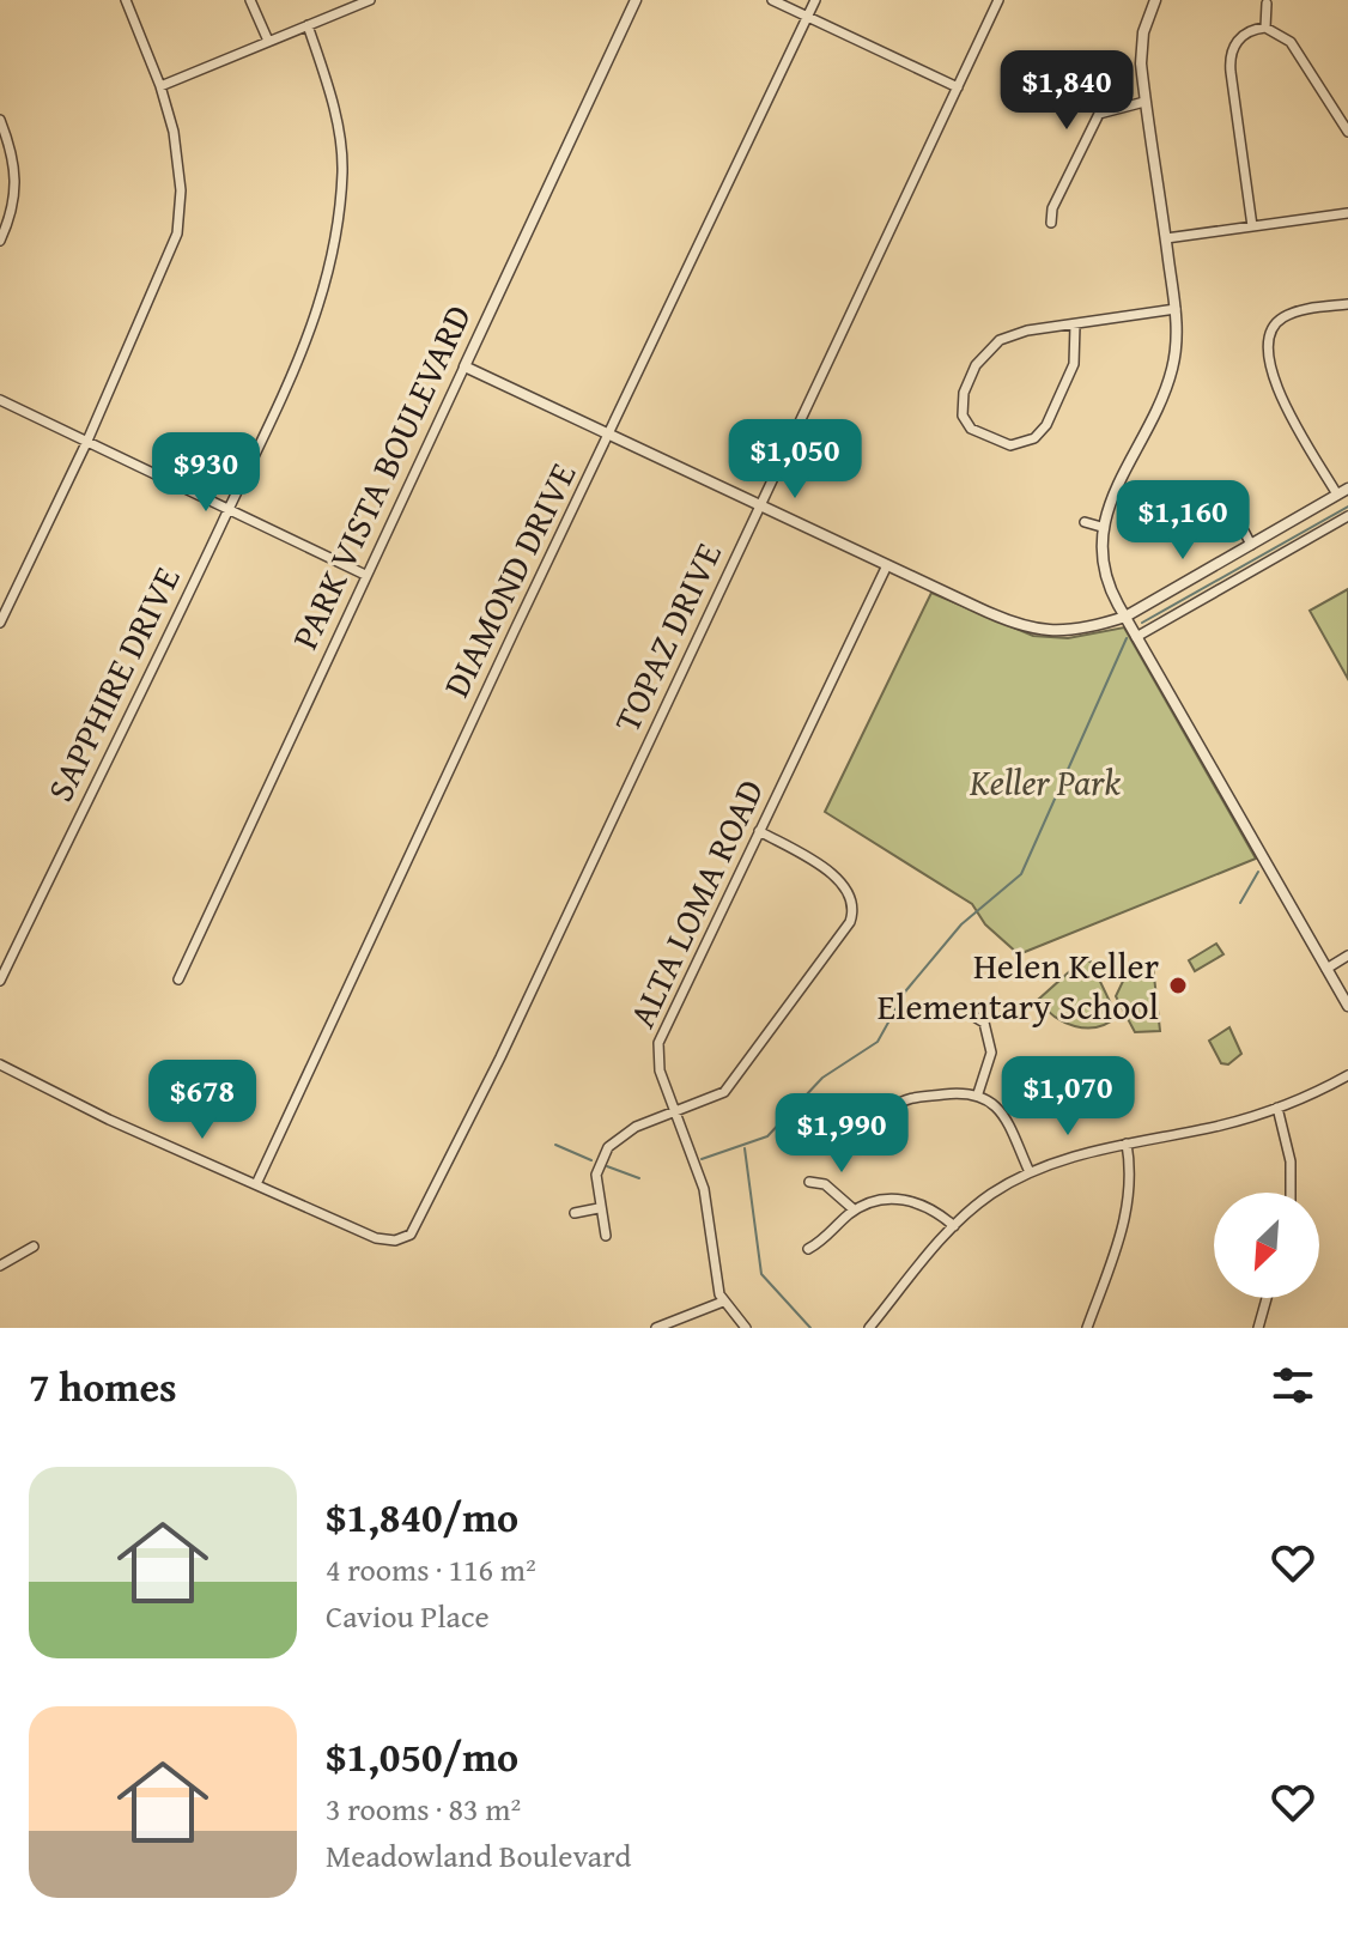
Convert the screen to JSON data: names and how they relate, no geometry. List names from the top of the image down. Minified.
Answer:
{"streets":{"street":["PARK VISTA BOULEVARD","DIAMOND DRIVE","TOPAZ DRIVE","SAPPHIRE DRIVE","ALTA LOMA ROAD"]},"crossings":[["DIAMOND DRIVE","TOPAZ DRIVE"]],"parks":["Keller Park"],"places":["Helen Keller Elementary School"],"north":"bottom left","page":{"price":["$1,840","$1,050","$930","$1,160","$1,070","$678","$1,990"],"heading":"7 homes","list":[{"name":"$1,840/mo","note":"4 rooms · 116 m² · Caviou Place"},{"name":"$1,050/mo","note":"3 rooms · 83 m² · Meadowland Boulevard"}]}}
